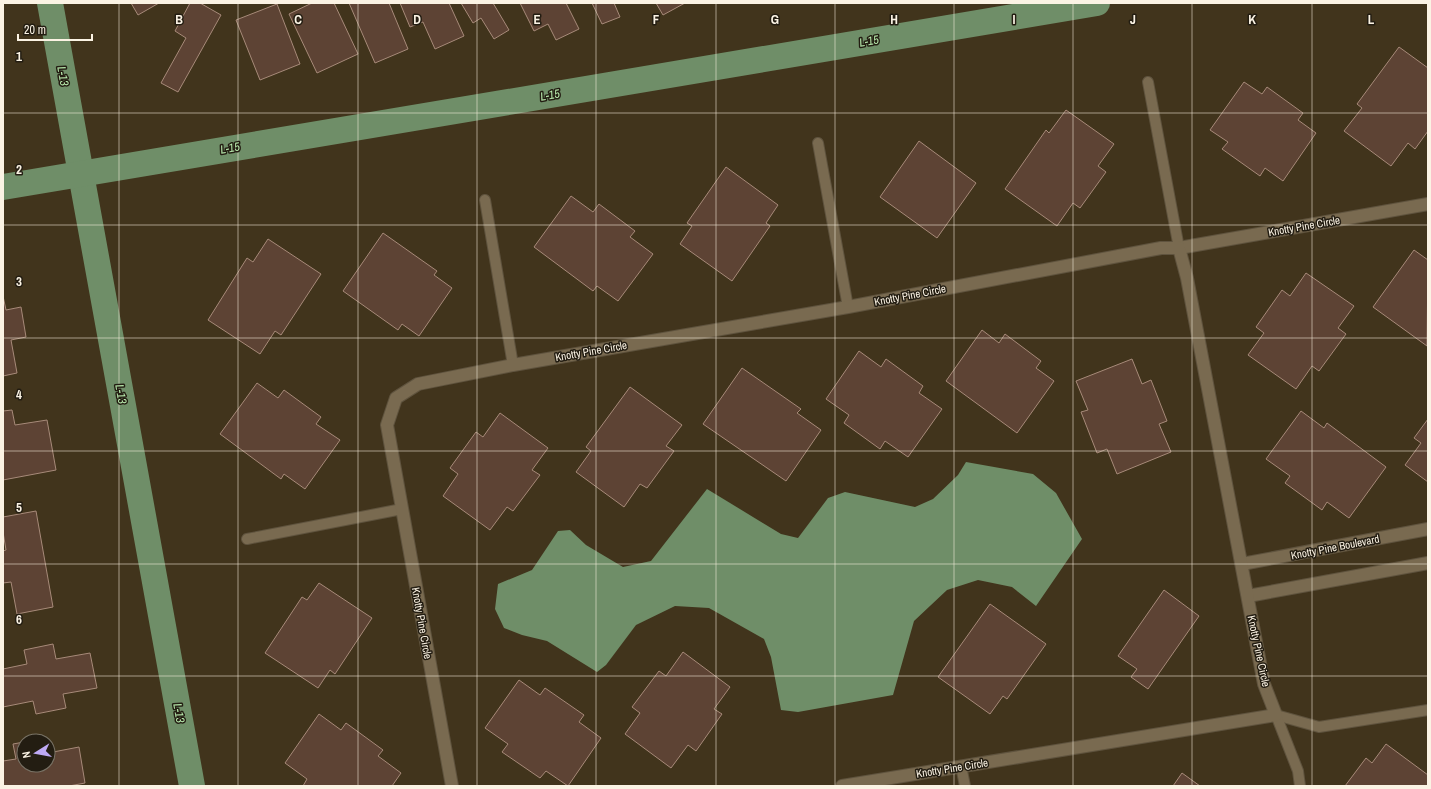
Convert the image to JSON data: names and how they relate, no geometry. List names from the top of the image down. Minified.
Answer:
{"streets":{"street":["Knotty Pine Circle","Knotty Pine Boulevard"]},"crossings":[["Knotty Pine Circle","Knotty Pine Boulevard"]],"water":["L-15","L-13"],"scale_bar":"20 m","north":"left","grid":{"columns":["B","C","D","E","F","G","H","I","J","K","L"],"rows":["1","2","3","4","5","6"]}}
